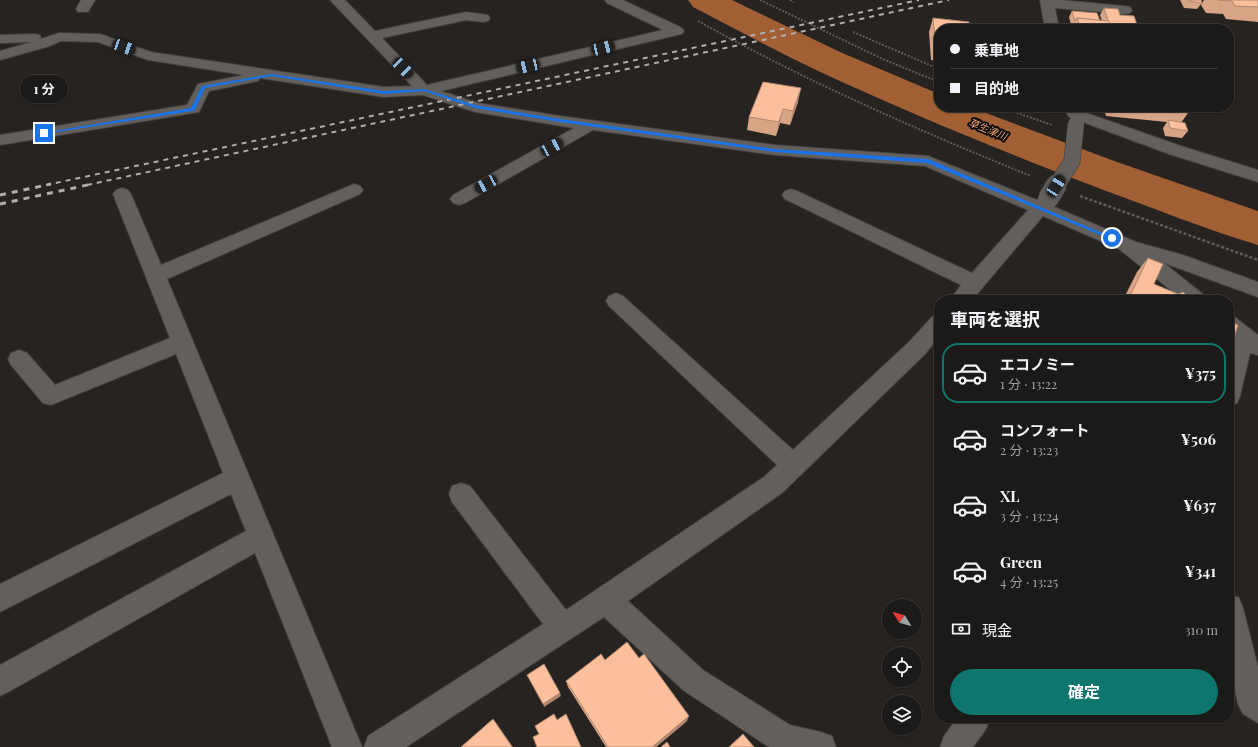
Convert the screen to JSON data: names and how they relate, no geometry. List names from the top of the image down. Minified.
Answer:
{"water":["草生津川"],"north":"top left","page":{"banner":["乗車地","目的地"],"bubble":"1 分","heading":"車両を選択","list":[{"name":"エコノミー","note":"1 分 · 13:22","value":"¥375"},{"name":"コンフォート","note":"2 分 · 13:23","value":"¥506"},{"name":"XL","note":"3 分 · 13:24","value":"¥637"},{"name":"Green","note":"4 分 · 13:25","value":"¥341"}],"pay":["現金","310 m"],"buttons":"確定"}}
